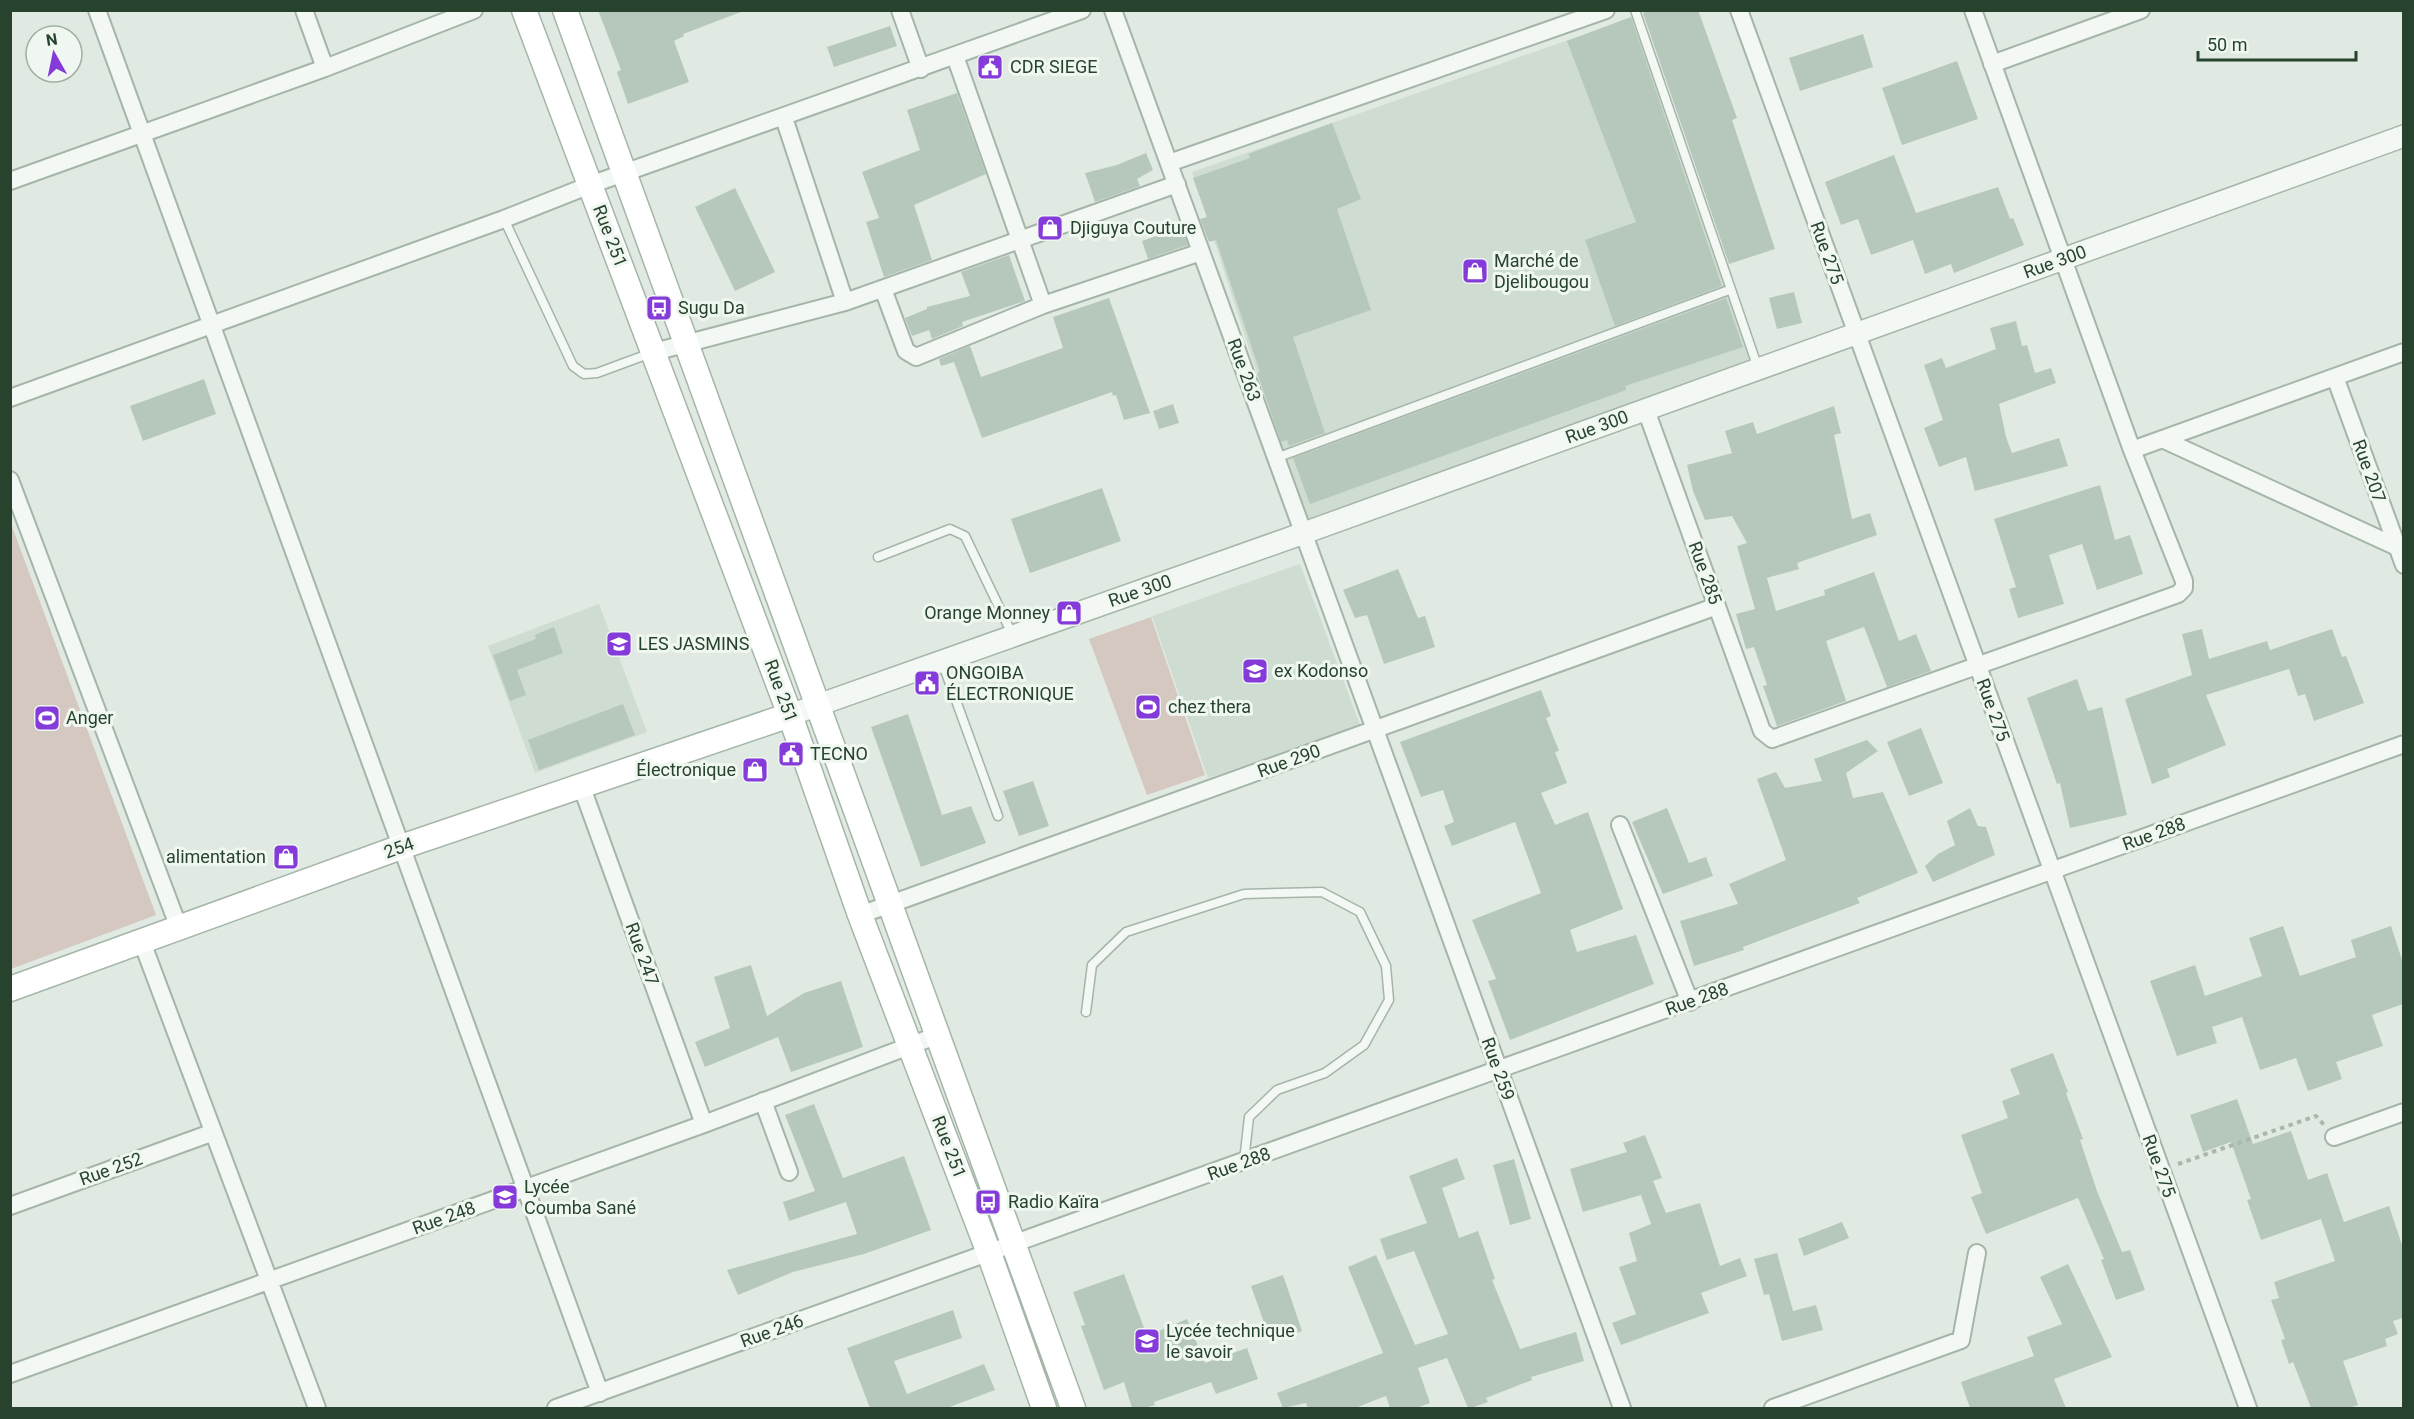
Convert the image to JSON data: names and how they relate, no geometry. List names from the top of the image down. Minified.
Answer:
{"streets":{"main road":["Rue 251","254"],"street":["Rue 275","Rue 300","Rue 263","Rue 207","Rue 285","Rue 290","Rue 288","Rue 247","Rue 259","Rue 252","Rue 248","Rue 246"]},"crossings":[["Rue 251","Rue 300"],["Rue 251","Rue 290"],["Rue 251","Rue 288"],["Rue 251","254"],["Rue 251","Rue 248"],["Rue 251","Rue 246"],["Rue 275","Rue 300"],["Rue 275","Rue 285"],["Rue 275","Rue 288"],["Rue 300","Rue 263"],["Rue 300","Rue 285"],["Rue 300","254"],["Rue 263","Rue 290"],["Rue 263","Rue 259"],["Rue 285","Rue 290"],["Rue 290","Rue 259"],["Rue 288","Rue 259"],["Rue 288","Rue 246"],["254","Rue 247"],["Rue 247","Rue 248"]],"places":{"public building":["CDR SIEGE","ONGOIBA ÉLECTRONIQUE","TECNO"],"shop":["Djiguya Couture","Marché de Djelibougou","Orange Monney","Électronique","alimentation"],"bus stop":["Sugu Da","Radio Kaïra"],"school or university":["LES JASMINS","ex Kodonso","Lycée Coumba Sané","Lycée technique le savoir"],"sports":["chez thera","Anger"]},"scale_bar":"50 m","north":"top"}
